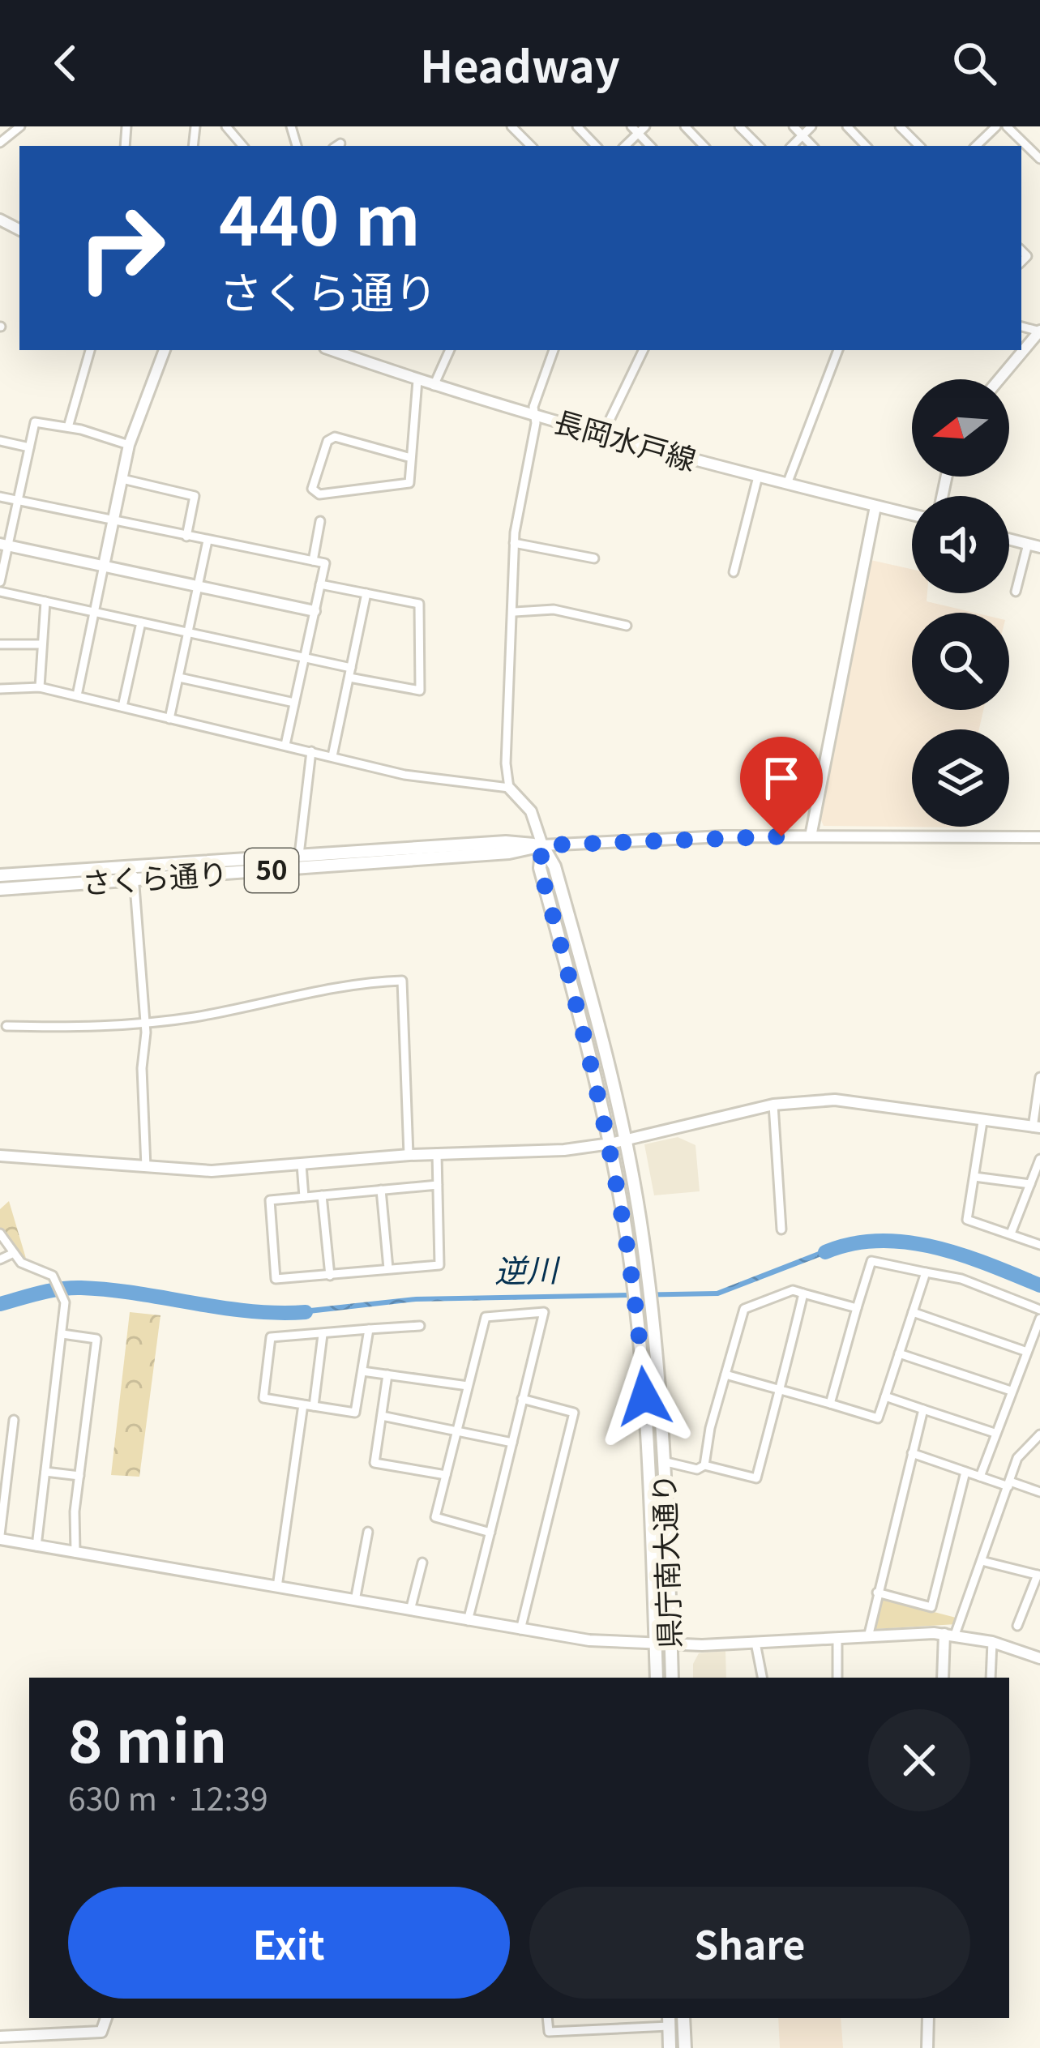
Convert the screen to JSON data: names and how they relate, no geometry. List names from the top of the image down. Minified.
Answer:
{"streets":{"main road":["50","さくら通り","県庁南大通り"],"street":["長岡水戸線"]},"crossings":[["さくら通り","県庁南大通り"]],"water":["逆川"],"north":"left","page":{"header":"Headway","turn":["440 m","さくら通り"],"heading":["8 min","630 m · 12:39"],"buttons":["Exit","Share"]}}
